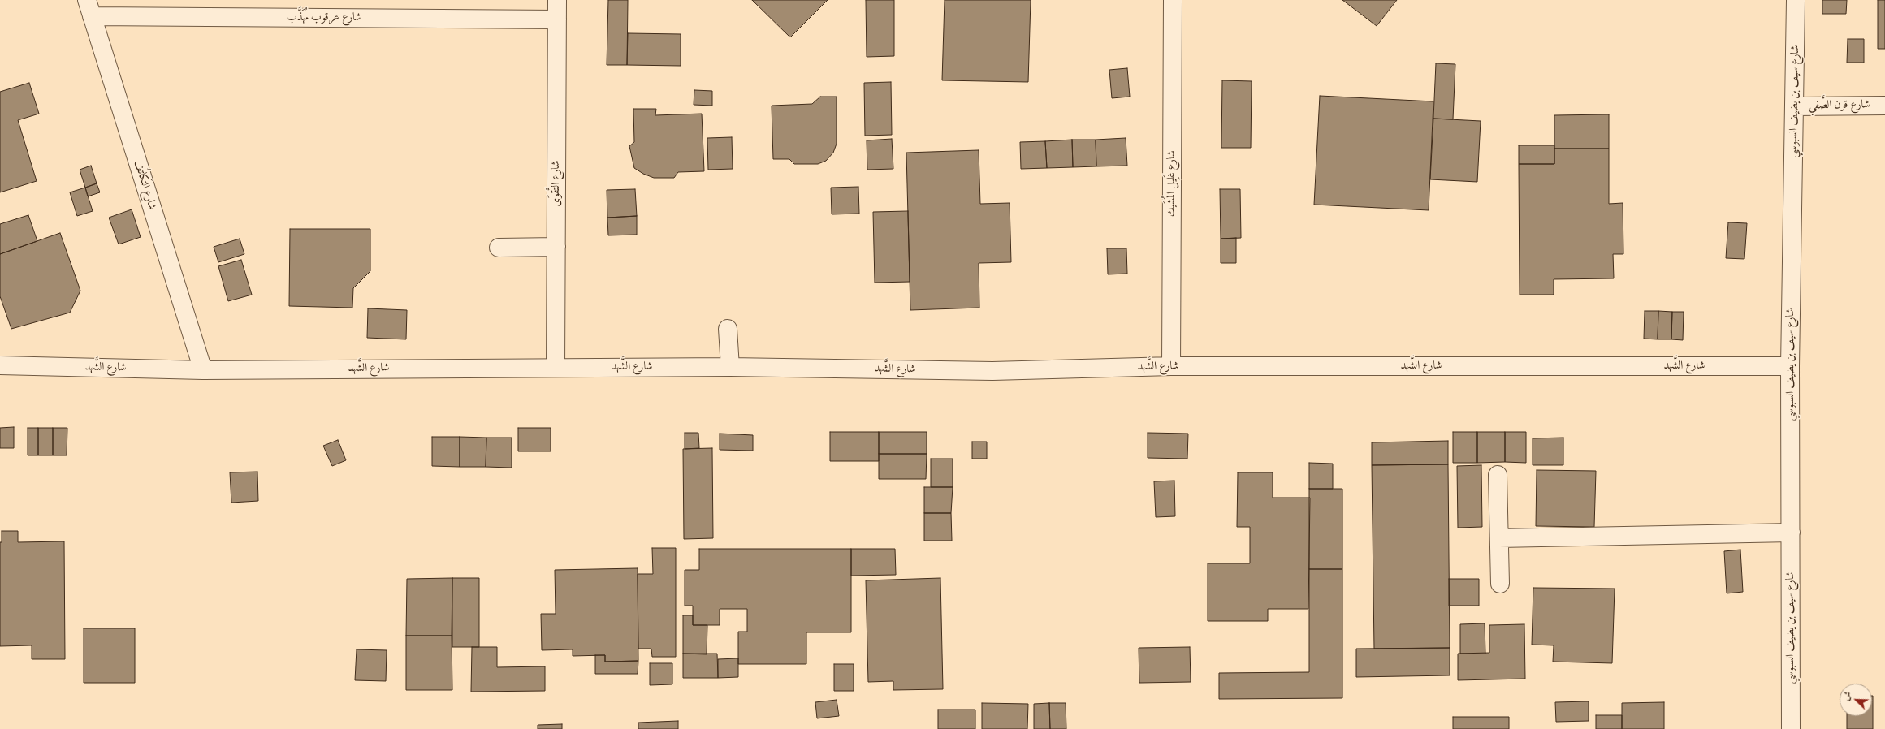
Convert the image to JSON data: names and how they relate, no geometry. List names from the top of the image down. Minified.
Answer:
{"streets":{"street":["شارع عرقوب مُهَذَّب","شارع سيف بن يضيف السبوسي","شارع قرن الصَّفي","شارع التَّقوَى","شارع غَلِيل المُشَيك","شارع التَكاتُف","شارع الشَّهد"]},"crossings":[["شارع عرقوب مُهَذَّب","شارع التَّقوَى"],["شارع عرقوب مُهَذَّب","شارع التَكاتُف"],["شارع سيف بن يضيف السبوسي","شارع قرن الصَّفي"],["شارع سيف بن يضيف السبوسي","شارع الشَّهد"],["شارع التَّقوَى","شارع الشَّهد"],["شارع غَلِيل المُشَيك","شارع الشَّهد"],["شارع التَكاتُف","شارع الشَّهد"]],"north":"top left"}
